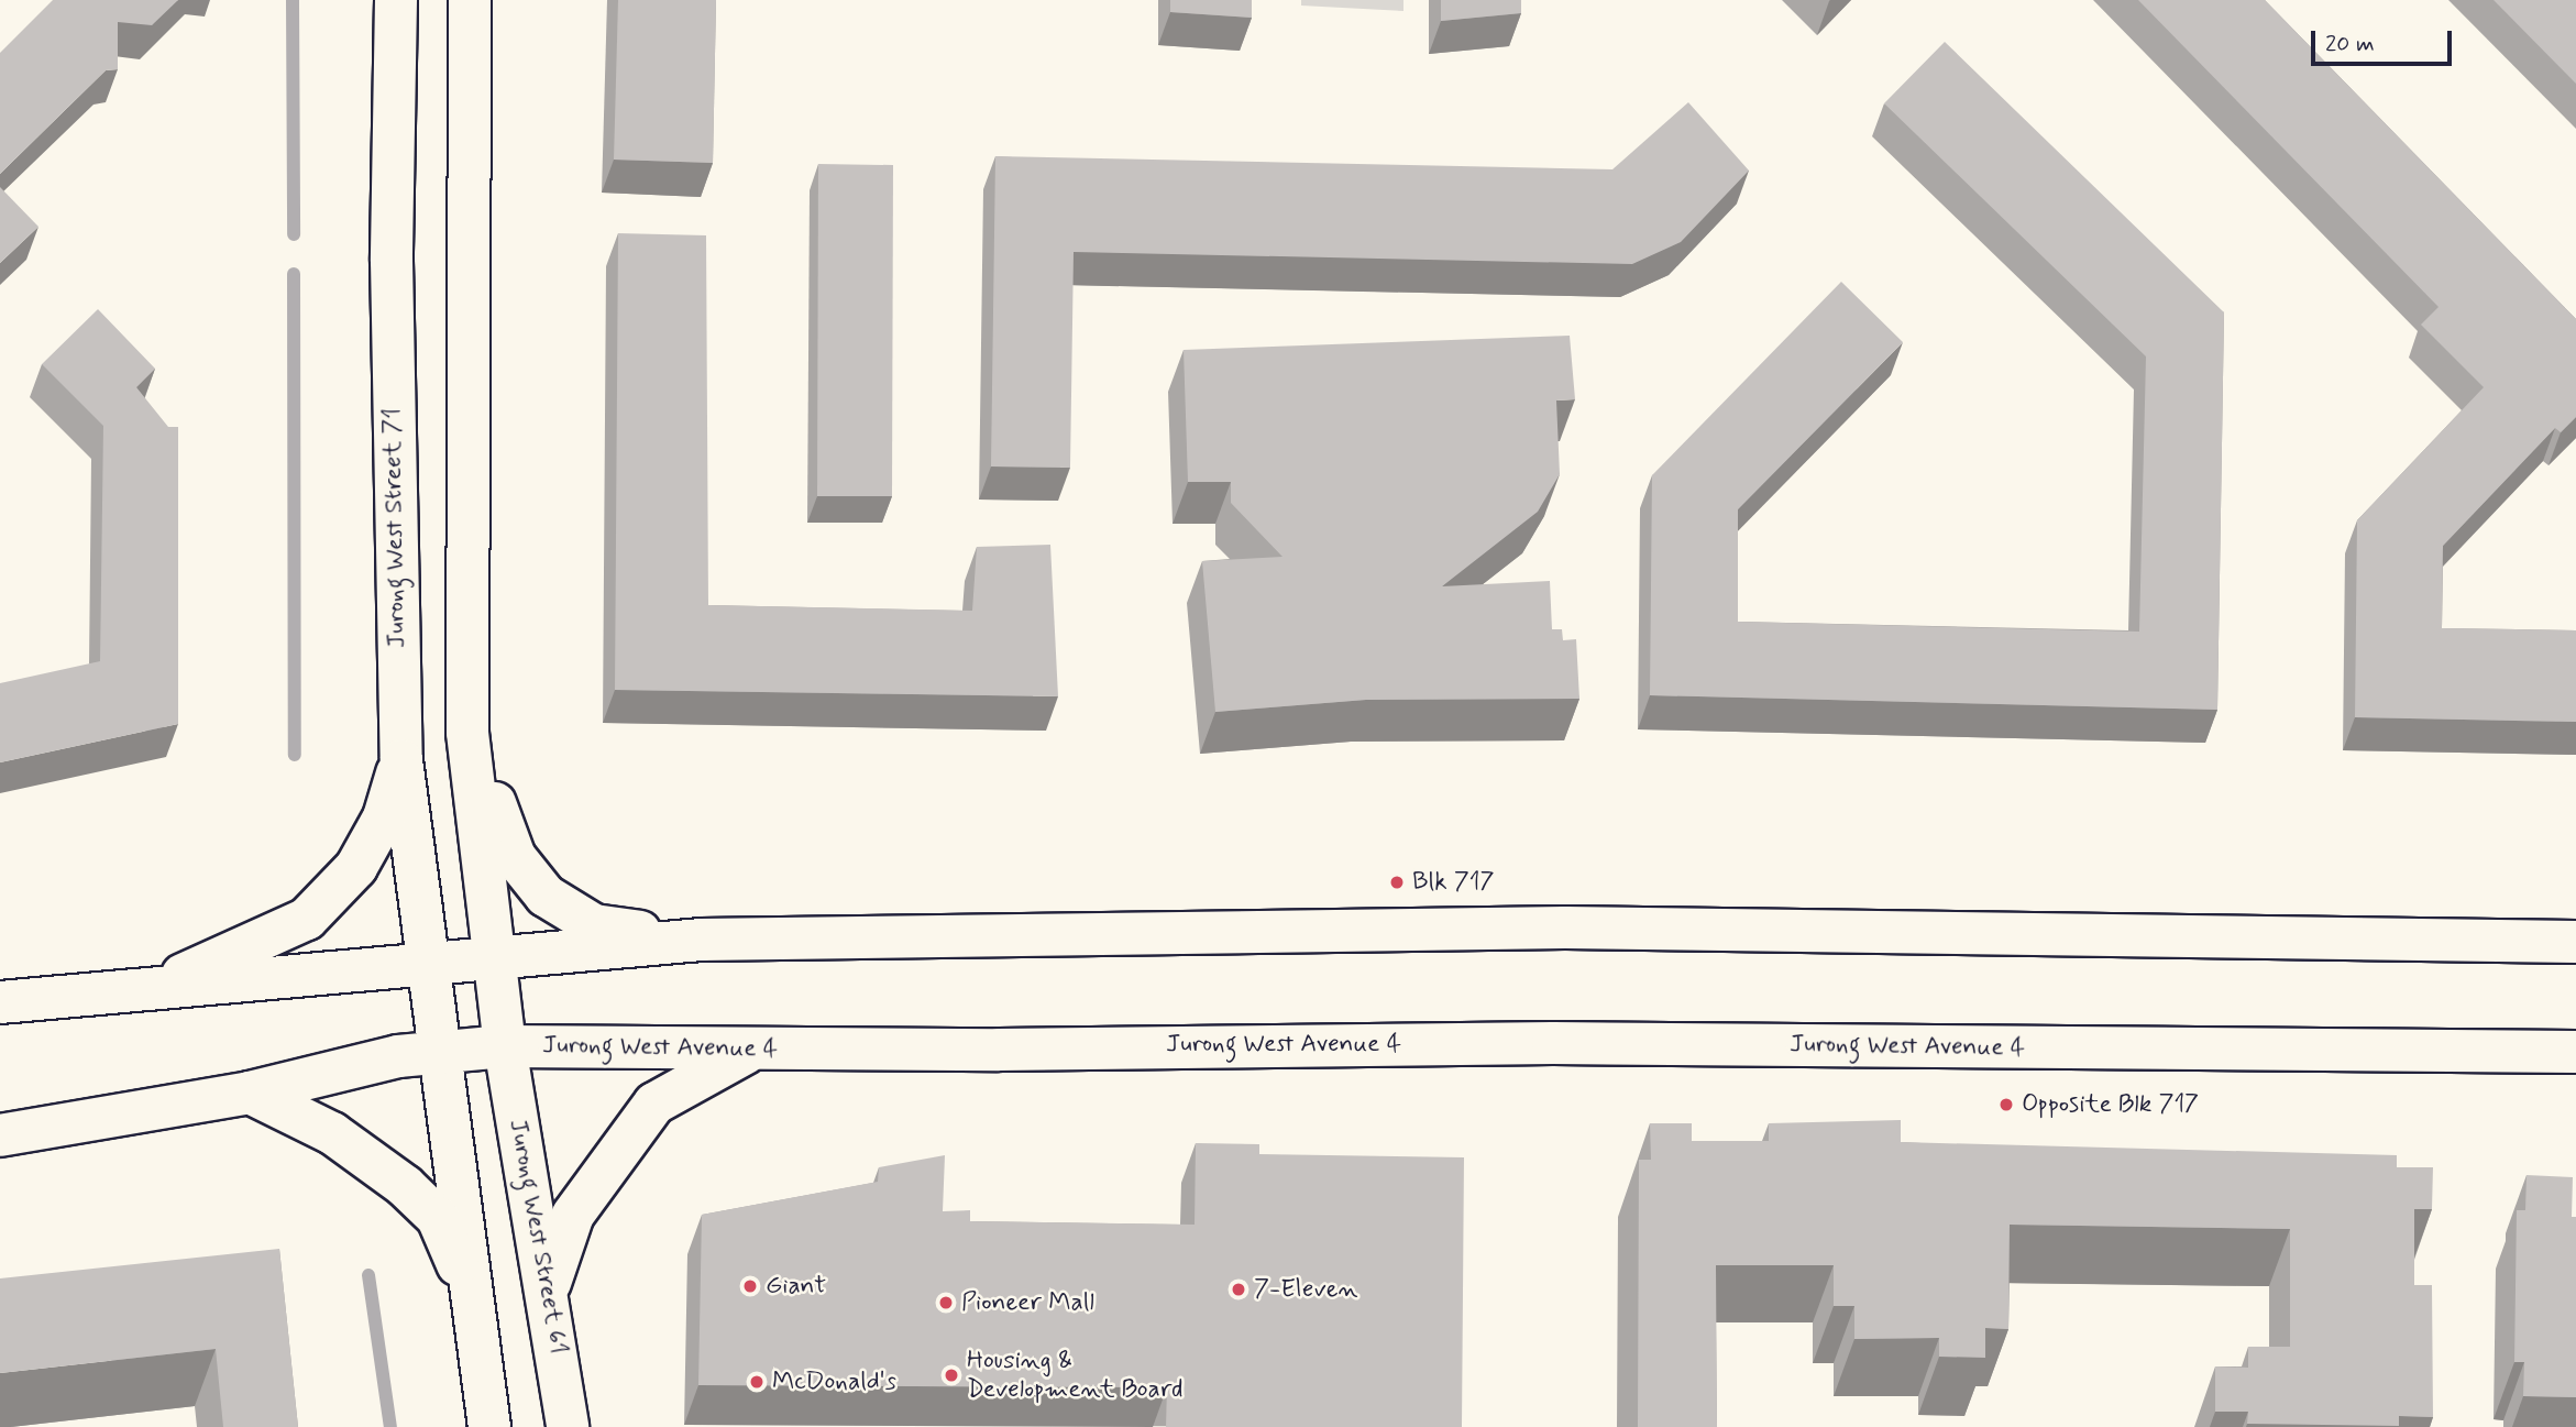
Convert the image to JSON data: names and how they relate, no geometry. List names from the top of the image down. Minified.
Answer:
{"streets":{"main road":["Jurong West Street 71","Jurong West Avenue 4","Jurong West Street 61"]},"crossings":[["Jurong West Street 71","Jurong West Avenue 4"],["Jurong West Avenue 4","Jurong West Street 61"]],"places":["Blk 717","Opposite Blk 717","Giant","7-Eleven","Pioneer Mall","Housing & Development Board","McDonald's"],"scale_bar":"20 m"}
